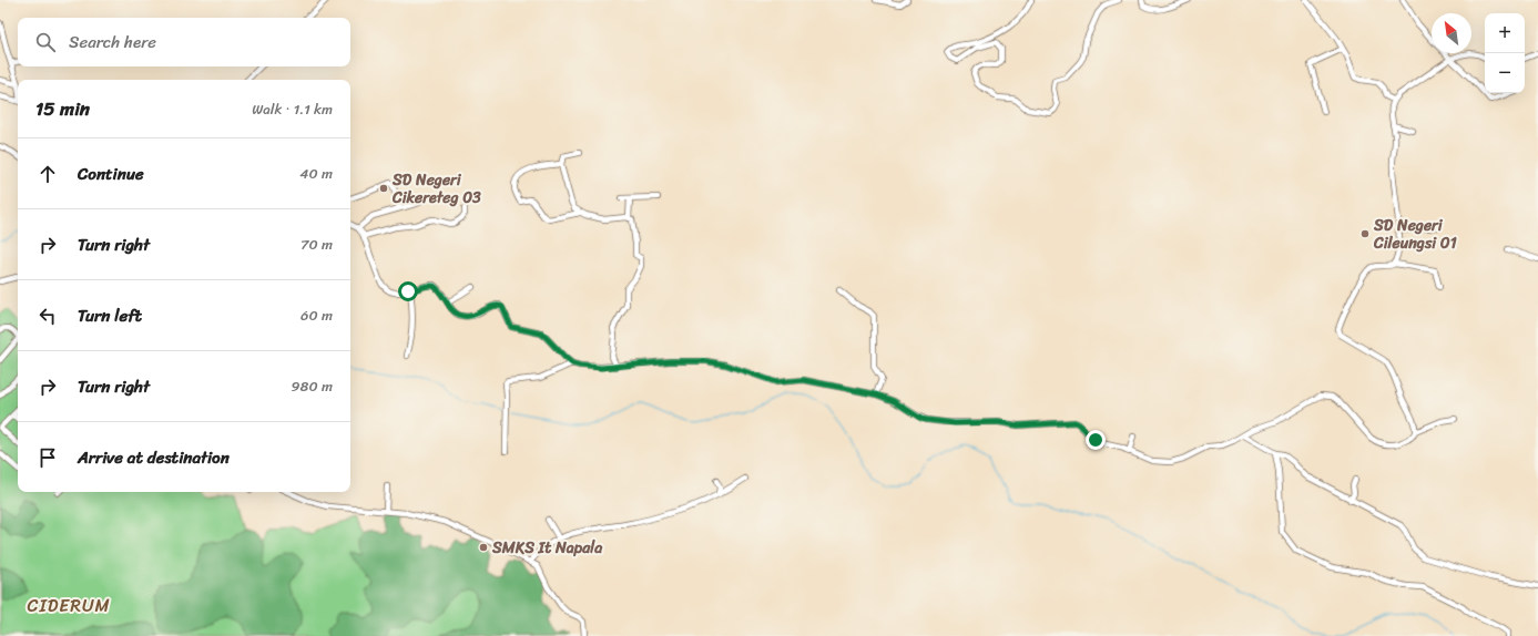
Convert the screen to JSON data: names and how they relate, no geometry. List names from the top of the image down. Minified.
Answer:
{"districts":["CIDERUM"],"places":["SD Negeri Cikereteg 03","SD Negeri Cileungsi 01","SMKS It Napala"],"north":"top left","page":{"map_buttons":["+","−"],"search":"Search here","heading":["15 min","Walk · 1.1 km"],"list":[["Continue","40 m"],["Turn right","70 m"],["Turn left","60 m"],["Turn right","980 m"],"Arrive at destination"]}}
